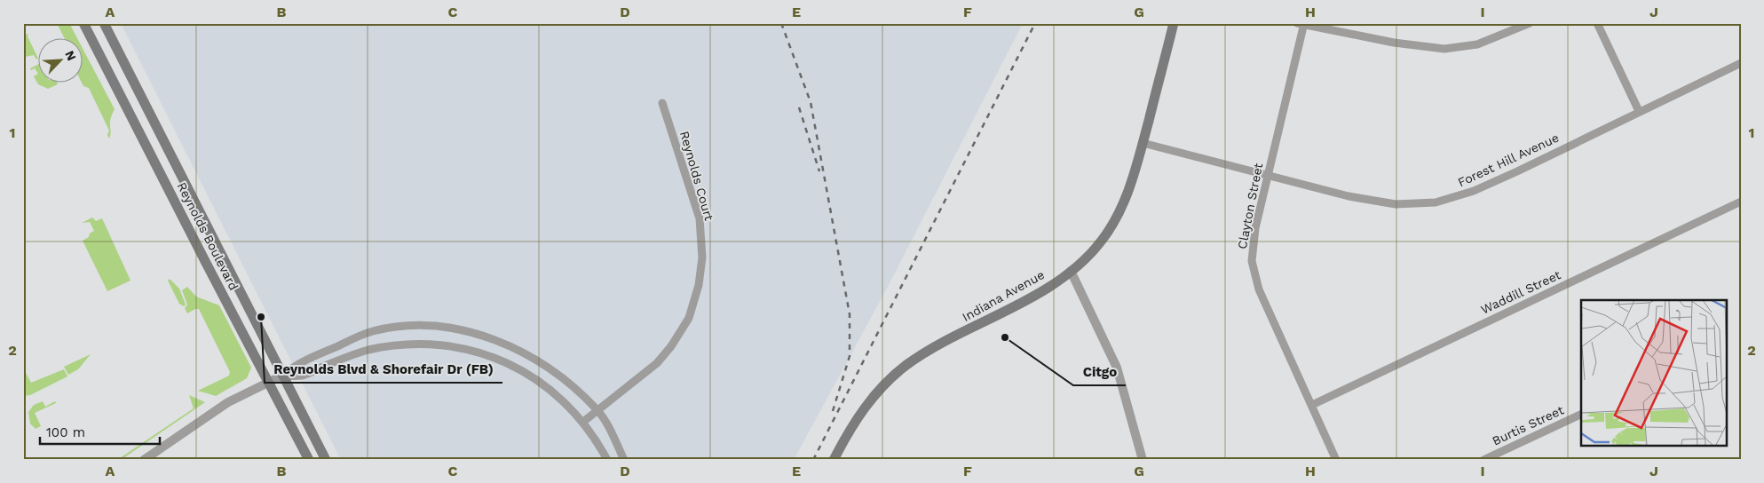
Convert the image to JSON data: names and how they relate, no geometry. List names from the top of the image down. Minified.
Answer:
{"streets":{"main road":["Reynolds Boulevard","Indiana Avenue"],"street":["Forest Hill Avenue","Reynolds Court","Clayton Street","Waddill Street","Burtis Street"]},"crossings":[["Forest Hill Avenue","Clayton Street"],["Forest Hill Avenue","Indiana Avenue"],["Clayton Street","Waddill Street"]],"places":["Reynolds Blvd & Shorefair Dr (FB)","Citgo"],"scale_bar":"100 m","north":"top right","grid":{"columns":["A","B","C","D","E","F","G","H","I","J"],"rows":["1","2"]}}
